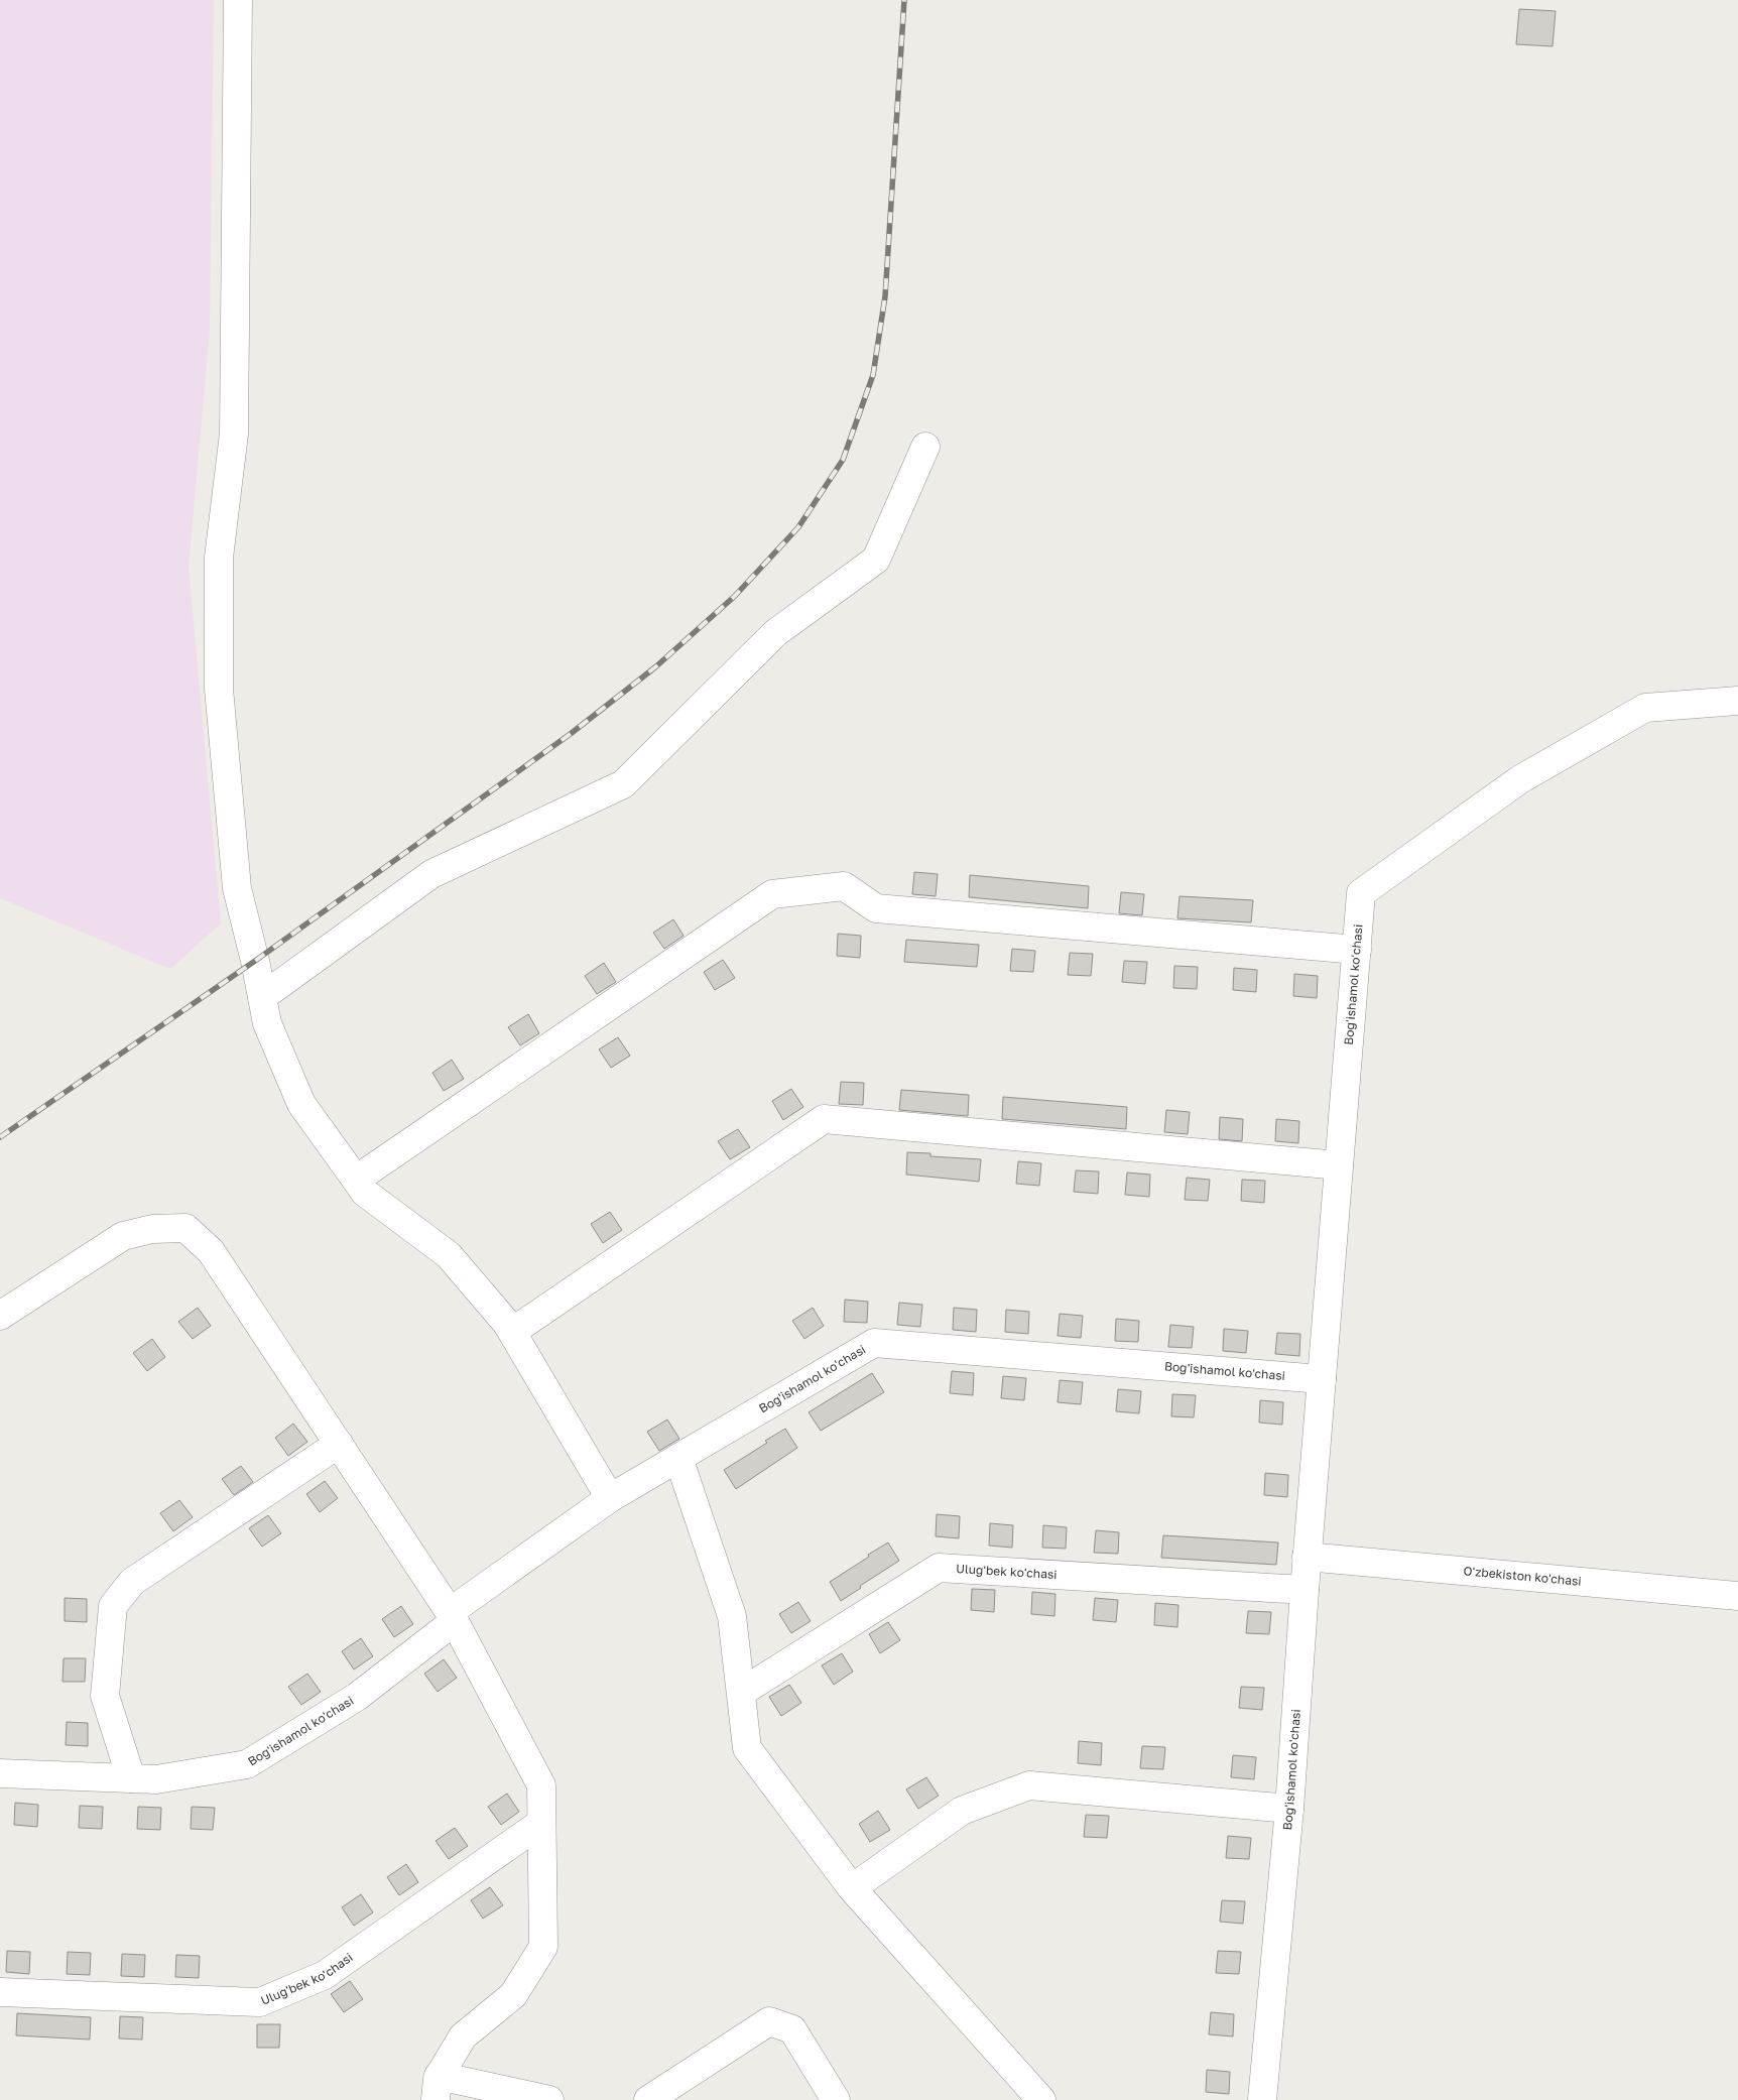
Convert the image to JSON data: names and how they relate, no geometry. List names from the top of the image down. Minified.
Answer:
{"streets":{"street":["Bog'ishamol ko'chasi","Ulug'bek ko'chasi","O'zbekiston ko'chasi"]},"crossings":[["Bog'ishamol ko'chasi","Ulug'bek ko'chasi"],["Bog'ishamol ko'chasi","O'zbekiston ko'chasi"]]}
